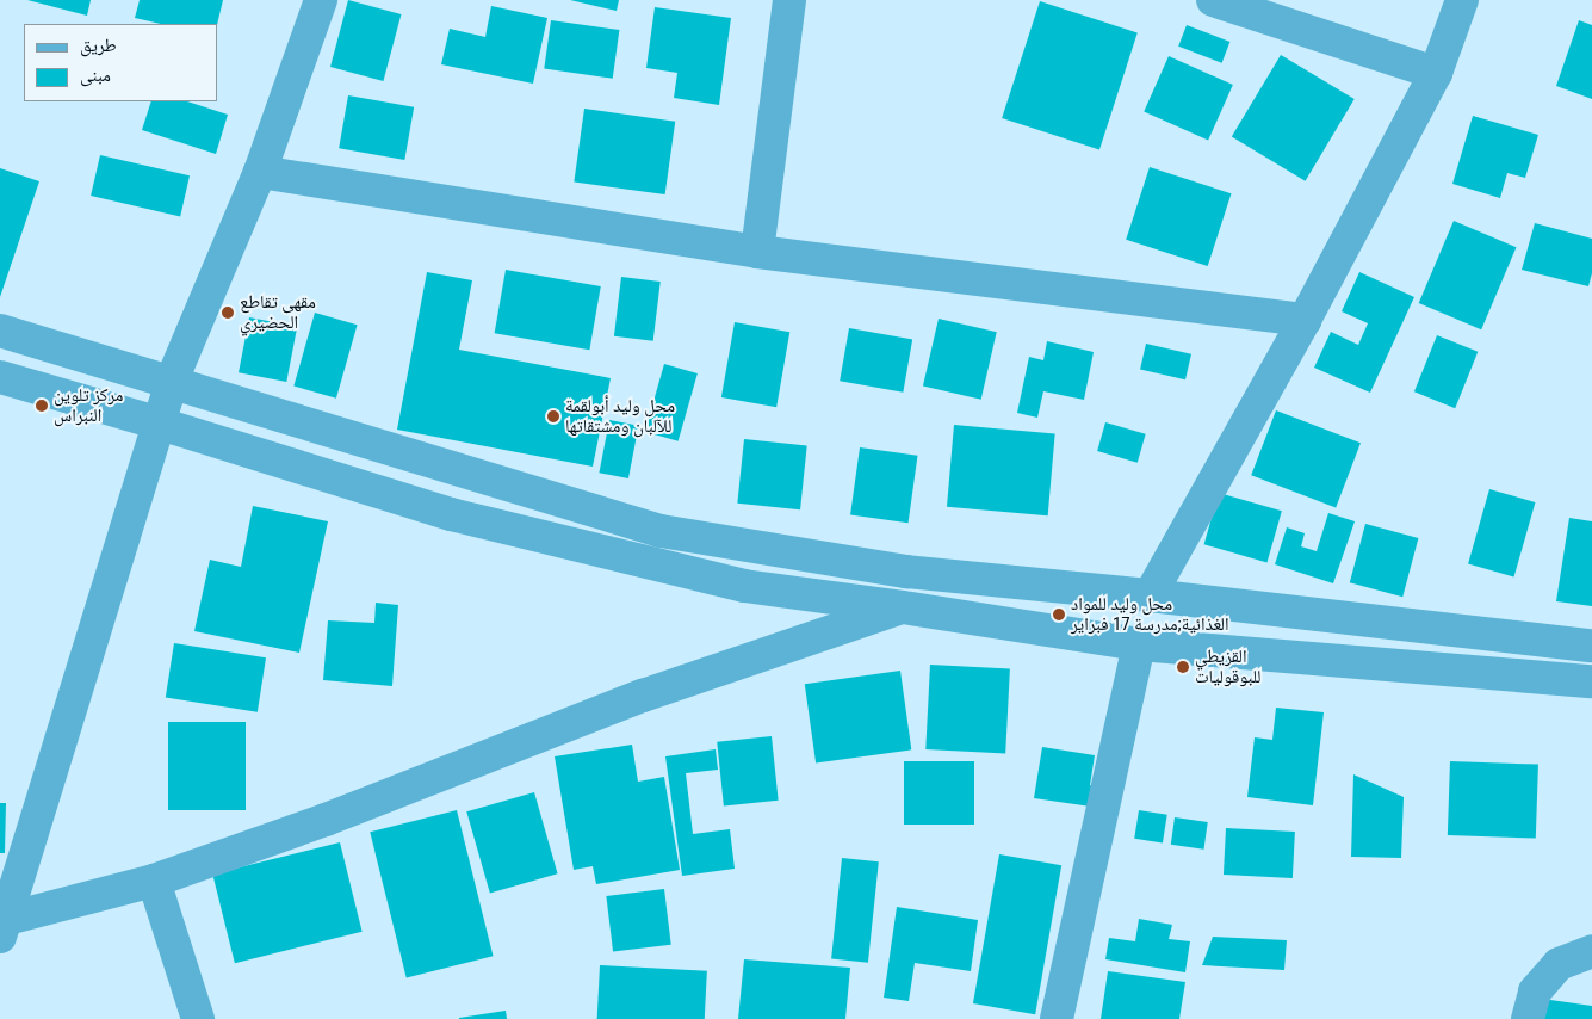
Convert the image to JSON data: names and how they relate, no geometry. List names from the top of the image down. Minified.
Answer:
{"places":["مقهى تقاطع الحضيري","مركز تلوين النبراس","محل وليد أبولقمة للآلبان ومشتقاتها","محل وليد للمواد الغذائية;مدرسة 17 فبراير","القزيطي للبوقوليات"],"legend":["طريق","مبنى"]}
